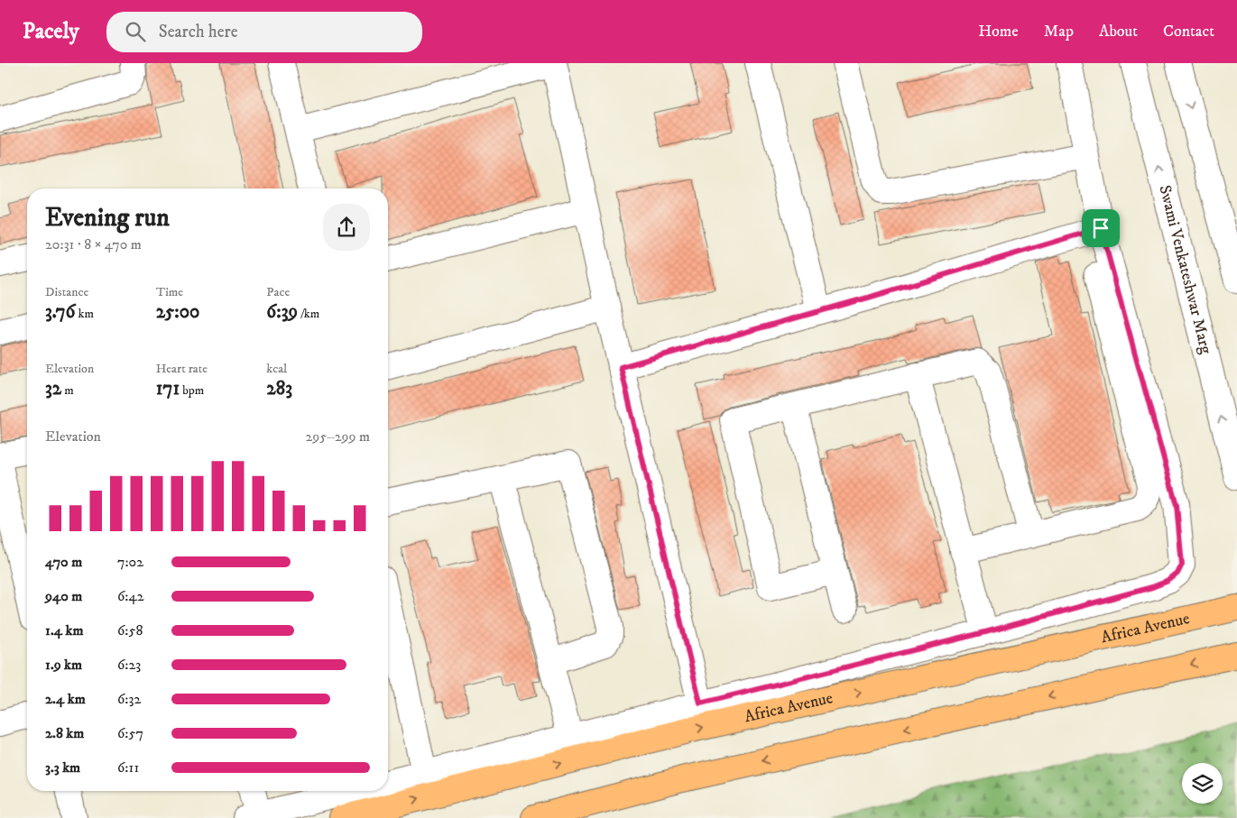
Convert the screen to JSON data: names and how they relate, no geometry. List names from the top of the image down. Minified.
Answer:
{"streets":{"main road":["Africa Avenue"],"street":["Swami Venkateshwar Marg"]},"page":{"header":"Pacely","search":"Search here","nav":["Home","Map","About","Contact"],"heading":["Evening run","20:31 · 8 × 470 m"],"stats":[["Distance","3.76 km"],["Time","25:00"],["Pace","6:39 /km"],["Elevation","32 m"],["Heart rate","171 bpm"],["kcal","283"]],"chart":["Elevation","295–299 m"],"list":[{"name":"470 m","note":"7:02"},{"name":"940 m","note":"6:42"},{"name":"1.4 km","note":"6:58"},{"name":"1.9 km","note":"6:23"},{"name":"2.4 km","note":"6:32"},{"name":"2.8 km","note":"6:57"},{"name":"3.3 km","note":"6:11"}]}}
